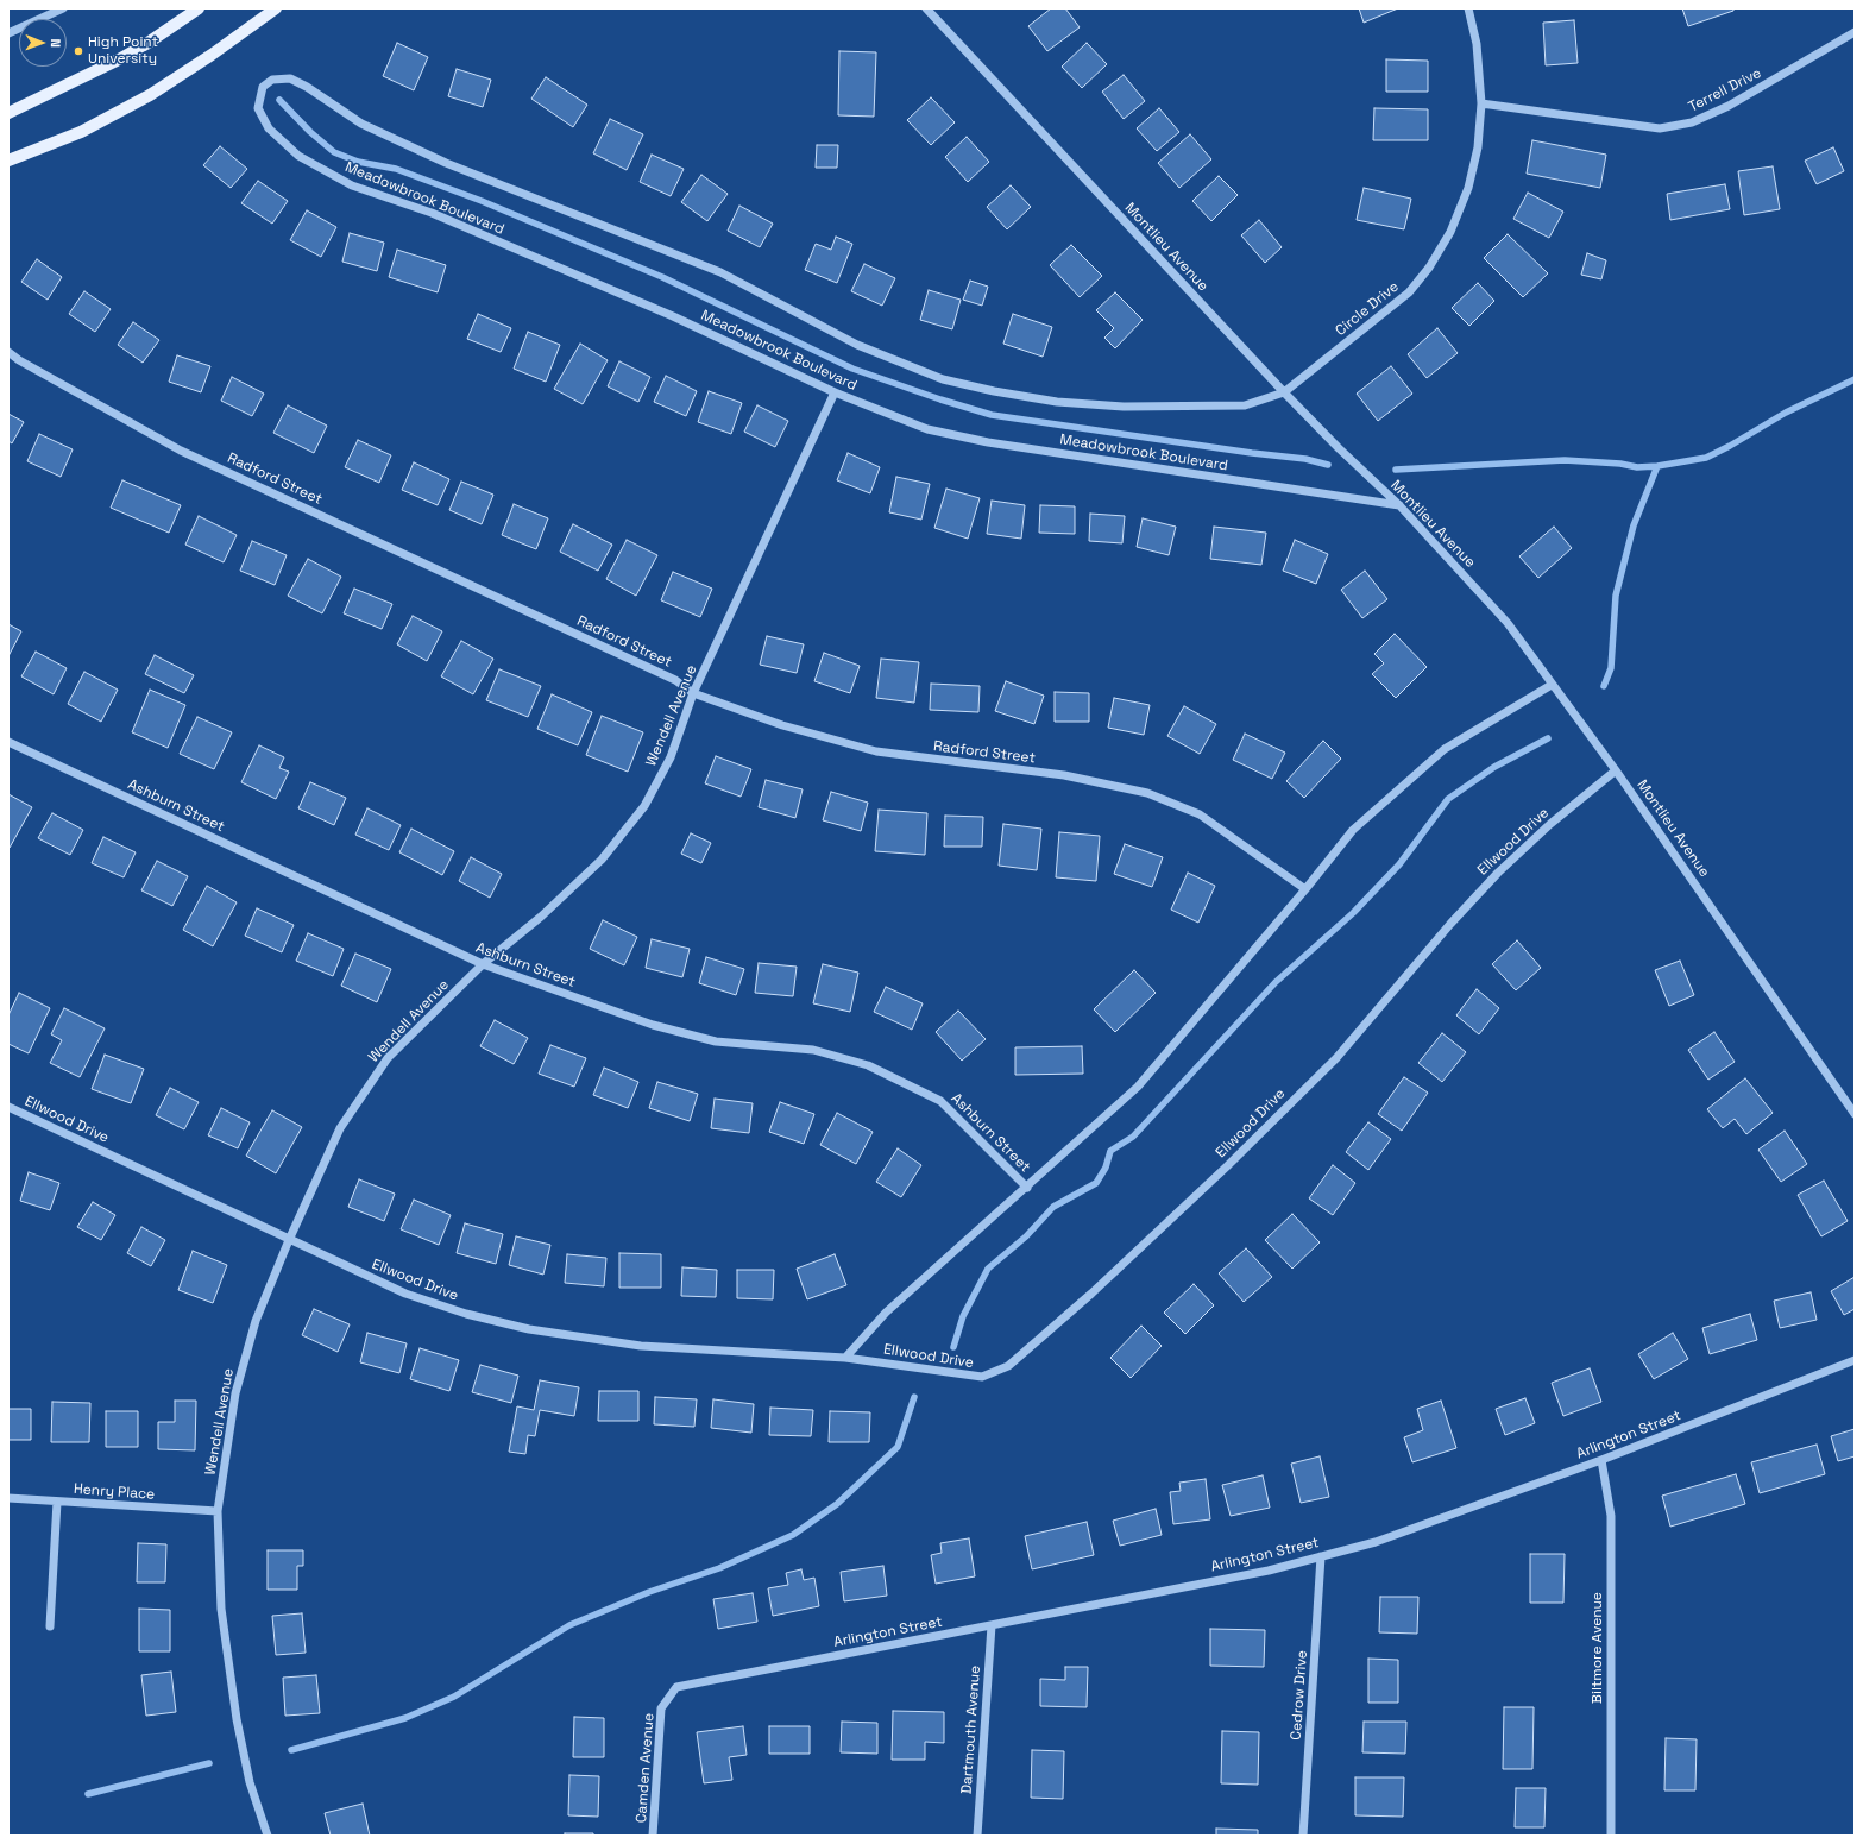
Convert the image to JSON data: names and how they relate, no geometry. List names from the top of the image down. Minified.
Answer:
{"streets":{"street":["Terrell Drive","Meadowbrook Boulevard","Montlieu Avenue","Circle Drive","Radford Street","Wendell Avenue","Ashburn Street","Ellwood Drive","Arlington Street","Henry Place","Biltmore Avenue","Cedrow Drive","Dartmouth Avenue","Camden Avenue"]},"crossings":[["Terrell Drive","Circle Drive"],["Meadowbrook Boulevard","Montlieu Avenue"],["Meadowbrook Boulevard","Circle Drive"],["Meadowbrook Boulevard","Wendell Avenue"],["Montlieu Avenue","Circle Drive"],["Montlieu Avenue","Ellwood Drive"],["Radford Street","Wendell Avenue"],["Radford Street","Ellwood Drive"],["Wendell Avenue","Ashburn Street"],["Wendell Avenue","Ellwood Drive"],["Wendell Avenue","Henry Place"],["Ashburn Street","Ellwood Drive"],["Arlington Street","Biltmore Avenue"],["Arlington Street","Cedrow Drive"],["Arlington Street","Dartmouth Avenue"],["Arlington Street","Camden Avenue"]],"places":["High Point University"],"north":"right"}
